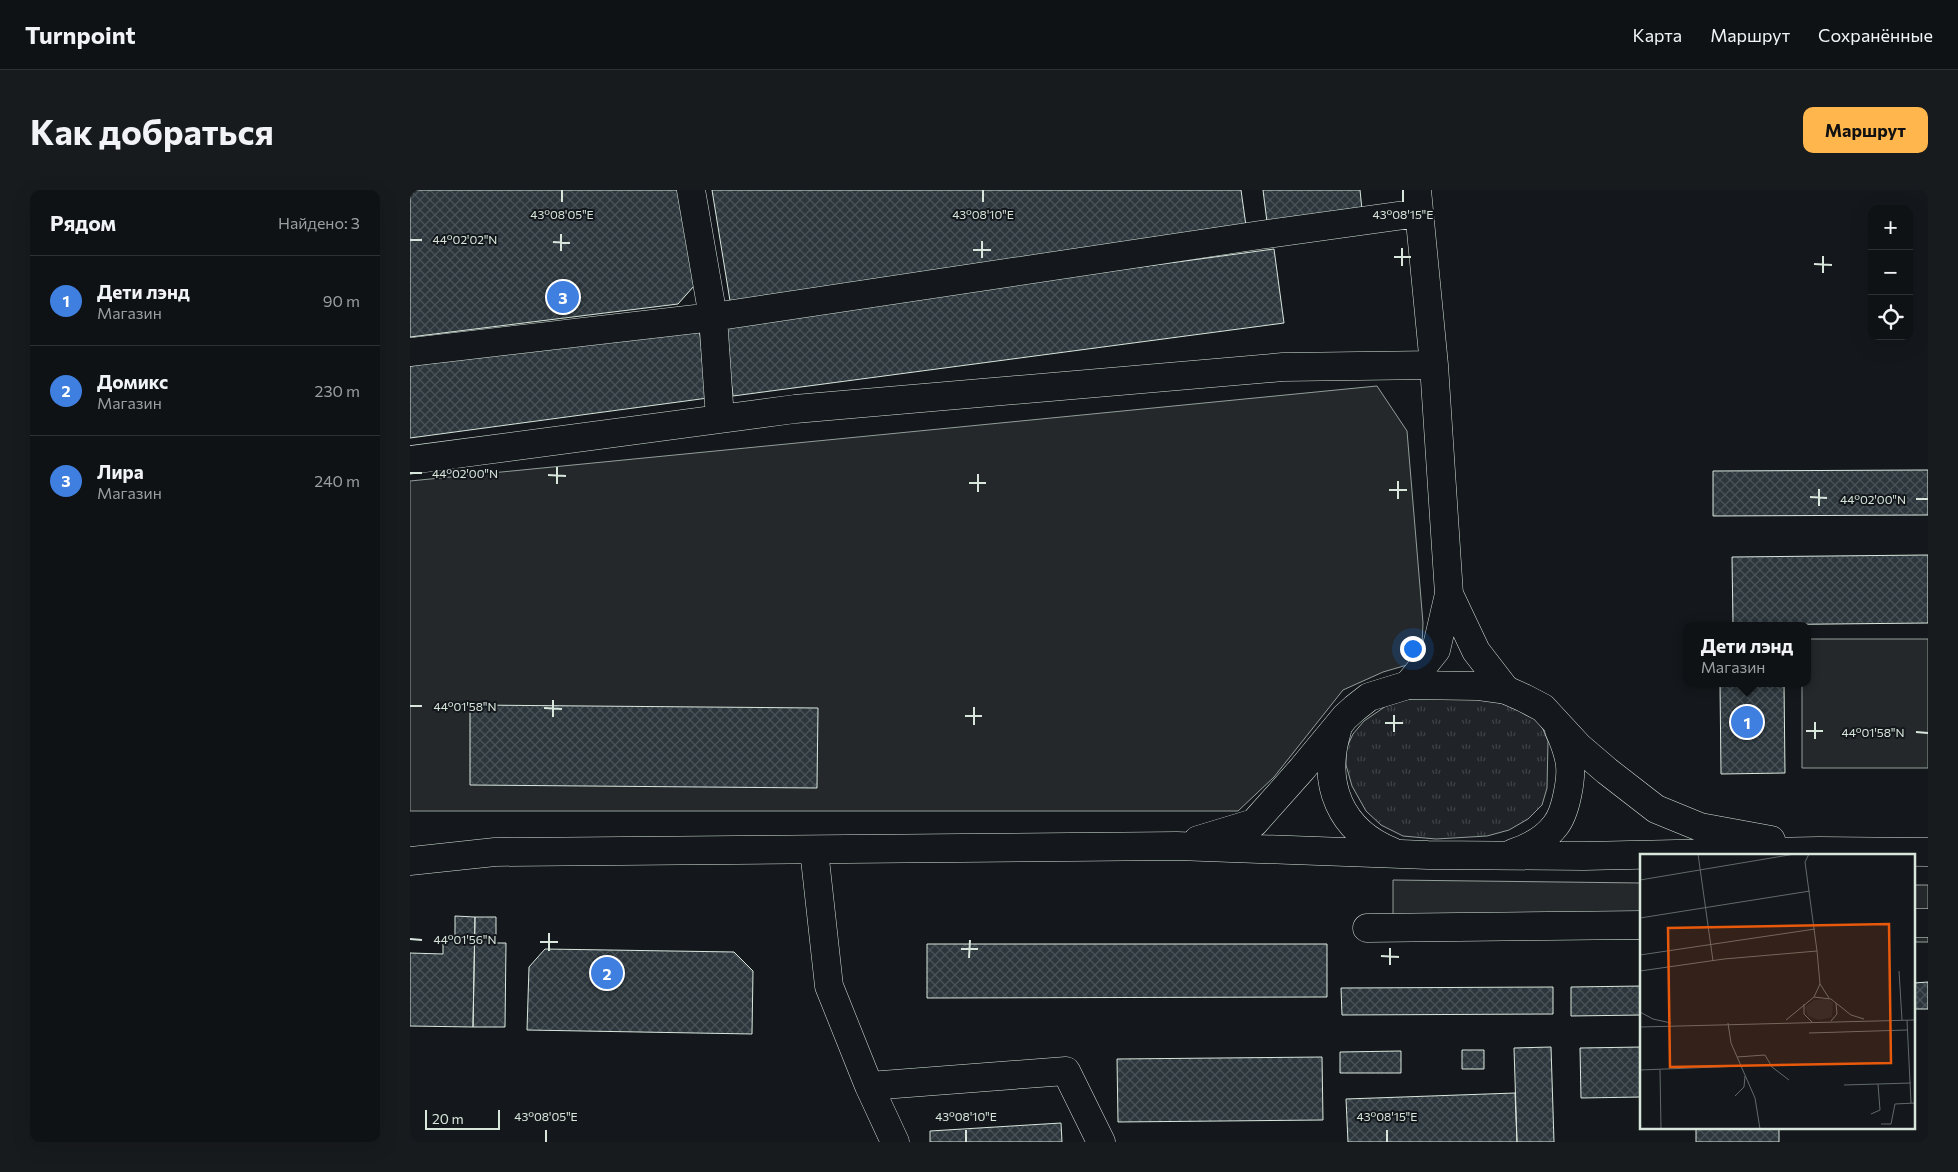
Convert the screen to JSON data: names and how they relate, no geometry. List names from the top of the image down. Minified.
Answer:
{"scale_bar":"20 m","page":{"header":"Turnpoint","nav":["Карта","Маршрут","Сохранённые"],"buttons":"Маршрут","title":"Как добраться","heading":["Рядом","Найдено: 3"],"map_buttons":["+","−"],"list":[{"mark":"1","name":"Дети лэнд","note":"Магазин","value":"90 m"},{"mark":"2","name":"Домикс","note":"Магазин","value":"230 m"},{"mark":"3","name":"Лира","note":"Магазин","value":"240 m"}],"pins":["3","1","2"],"popup":["Дети лэнд","Магазин"],"scale":"20 m"},"coordinates":["43°08'05\"E","43°08'10\"E","43°08'15\"E","44°02'02\"N","44°02'00\"N","44°01'58\"N","44°01'56\"N"]}
